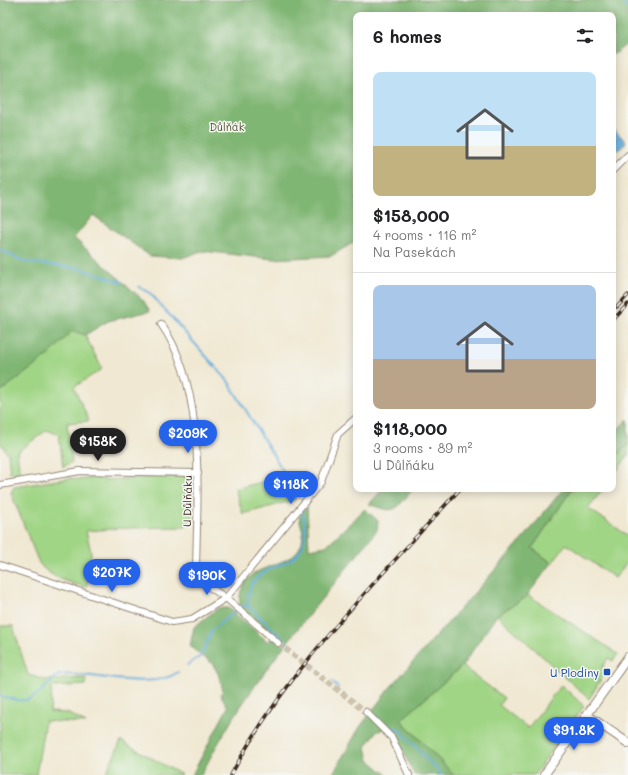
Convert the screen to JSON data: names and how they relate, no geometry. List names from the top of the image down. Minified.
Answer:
{"streets":{"street":["U Důlňáku"]},"parks":["Důlňák"],"places":{"transit":["U Plodiny"]},"page":{"heading":"6 homes","list":[{"name":"$158,000","note":"4 rooms · 116 m² · Na Pasekách"},{"name":"$118,000","note":"3 rooms · 89 m² · U Důlňáku"}],"price":["$209K","$158K","$118K","$207K","$190K","$91.8K"]}}
